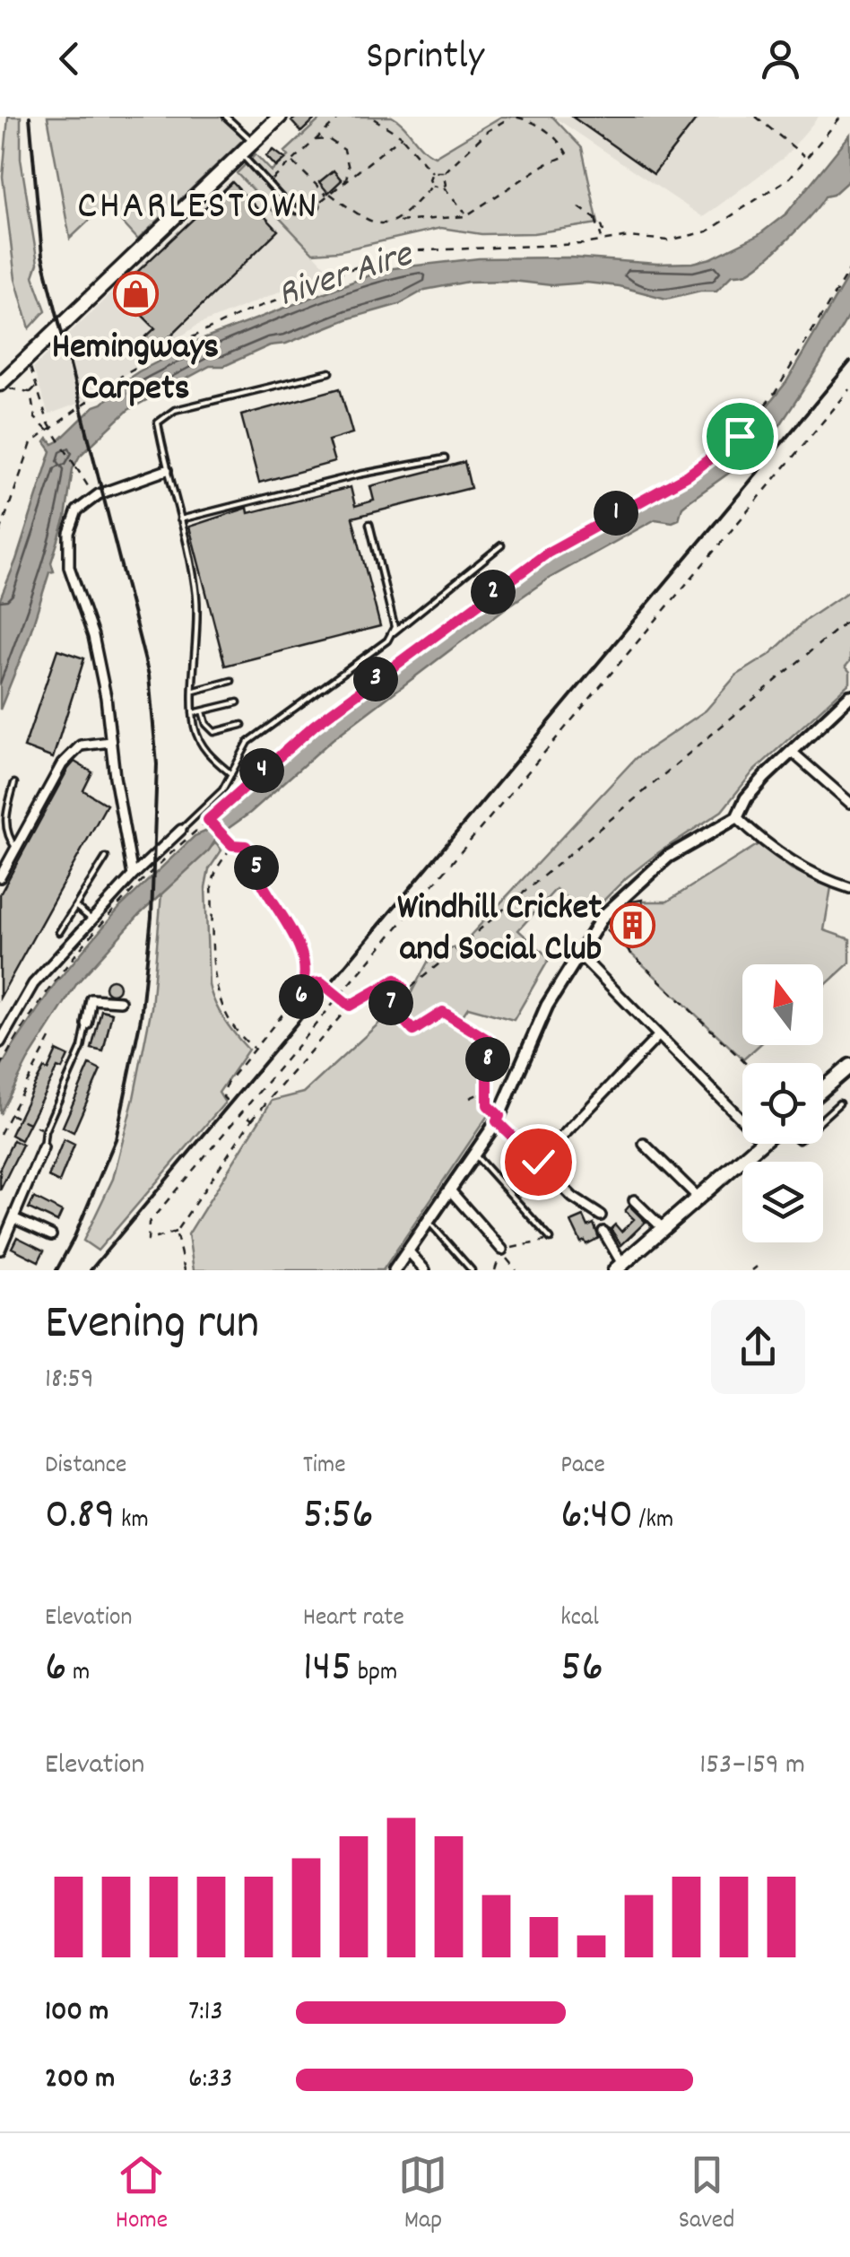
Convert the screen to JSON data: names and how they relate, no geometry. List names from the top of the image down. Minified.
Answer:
{"districts":["CHARLESTOWN"],"water":["River Aire"],"places":{"shop":["Hemingways Carpets"],"building":["Windhill Cricket and Social Club"]},"north":"top","page":{"header":"Sprintly","pins":["1","2","3","4","5","6","7","8"],"heading":["Evening run","18:59"],"stats":[["Distance","0.89 km"],["Time","5:56"],["Pace","6:40 /km"],["Elevation","6 m"],["Heart rate","145 bpm"],["kcal","56"]],"chart":["Elevation","153–159 m"],"list":[{"name":"100 m","note":"7:13"},{"name":"200 m","note":"6:33"}],"tabs":["Home","Map","Saved"]}}
